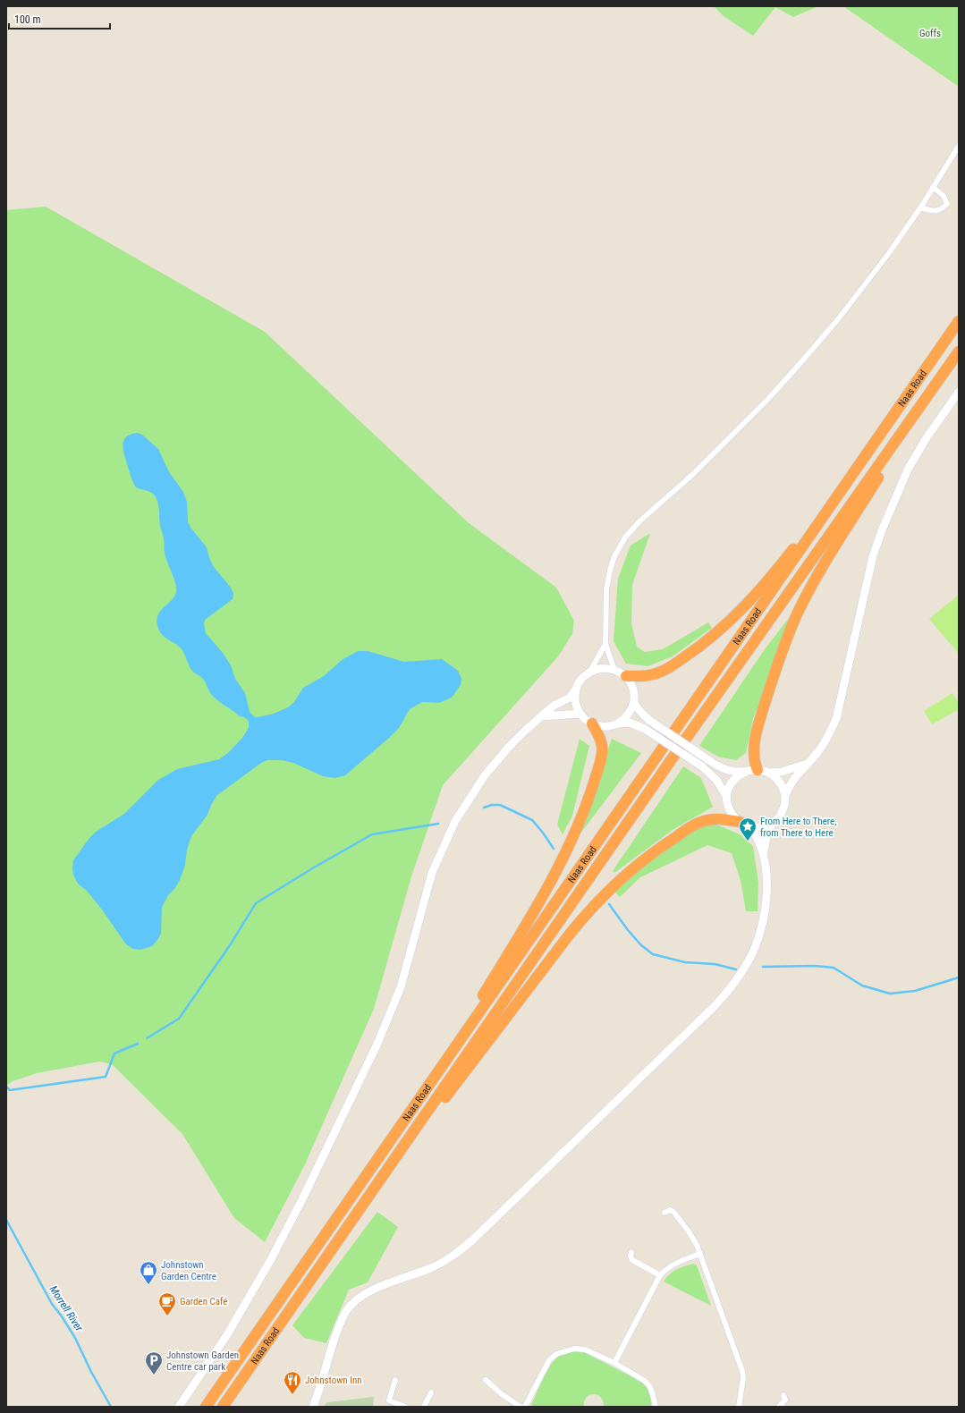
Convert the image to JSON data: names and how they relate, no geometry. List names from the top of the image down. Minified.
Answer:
{"streets":{"highway":["Naas Road"]},"water":["Morrell River"],"parks":["Goffs"],"places":{"place":["From Here to There, from There to Here"],"shop":["Johnstown Garden Centre"],"cafe":["Garden Café"],"parking":["Johnstown Garden Centre car park"],"restaurant":["Johnstown Inn"]},"scale_bar":"100 m"}
